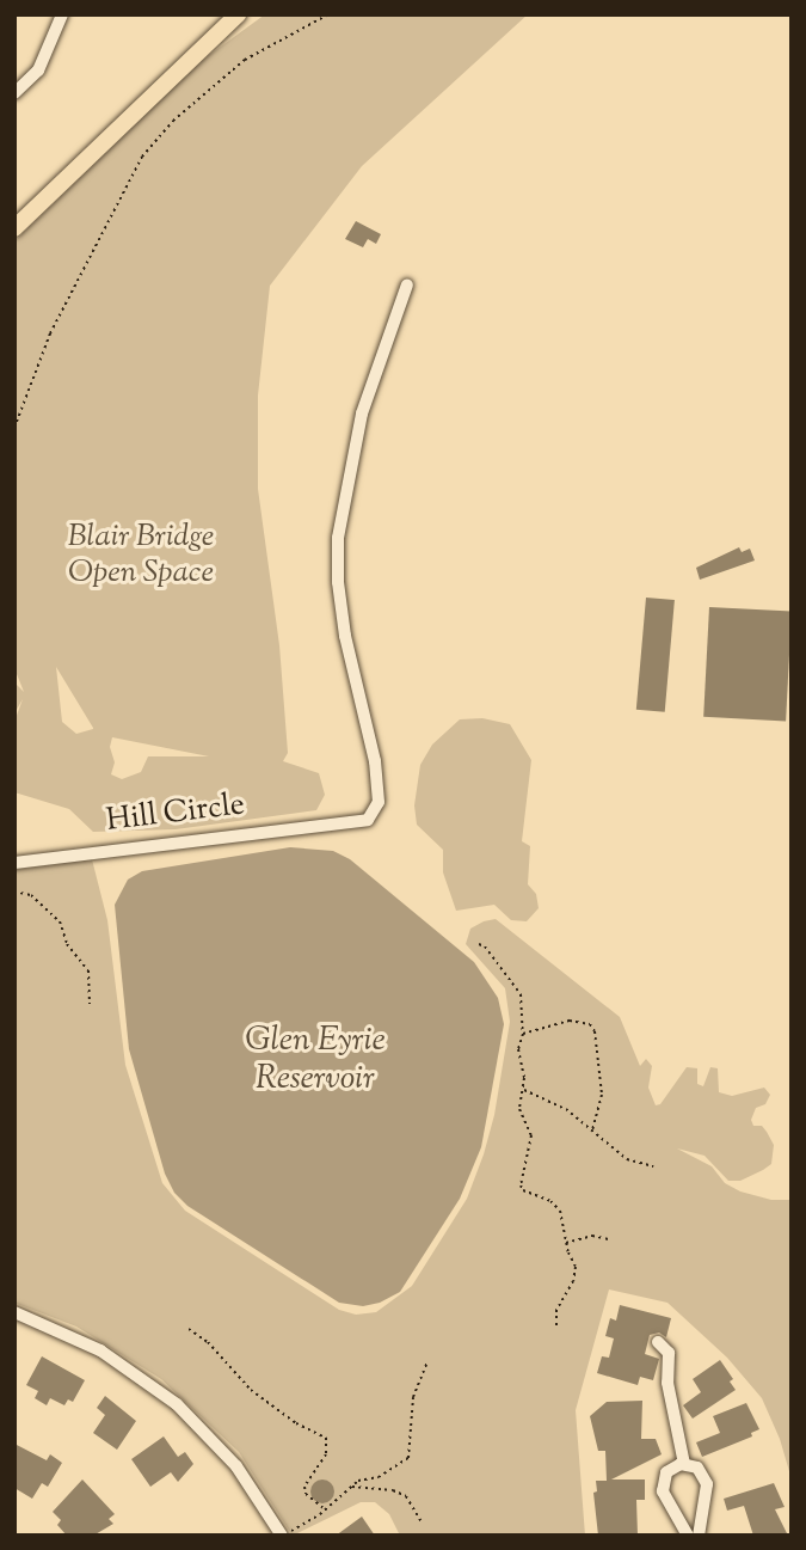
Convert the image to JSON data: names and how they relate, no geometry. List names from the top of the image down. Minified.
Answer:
{"streets":{"street":["Hill Circle"]},"water":["Glen Eyrie Reservoir"],"parks":["Blair Bridge Open Space"]}
